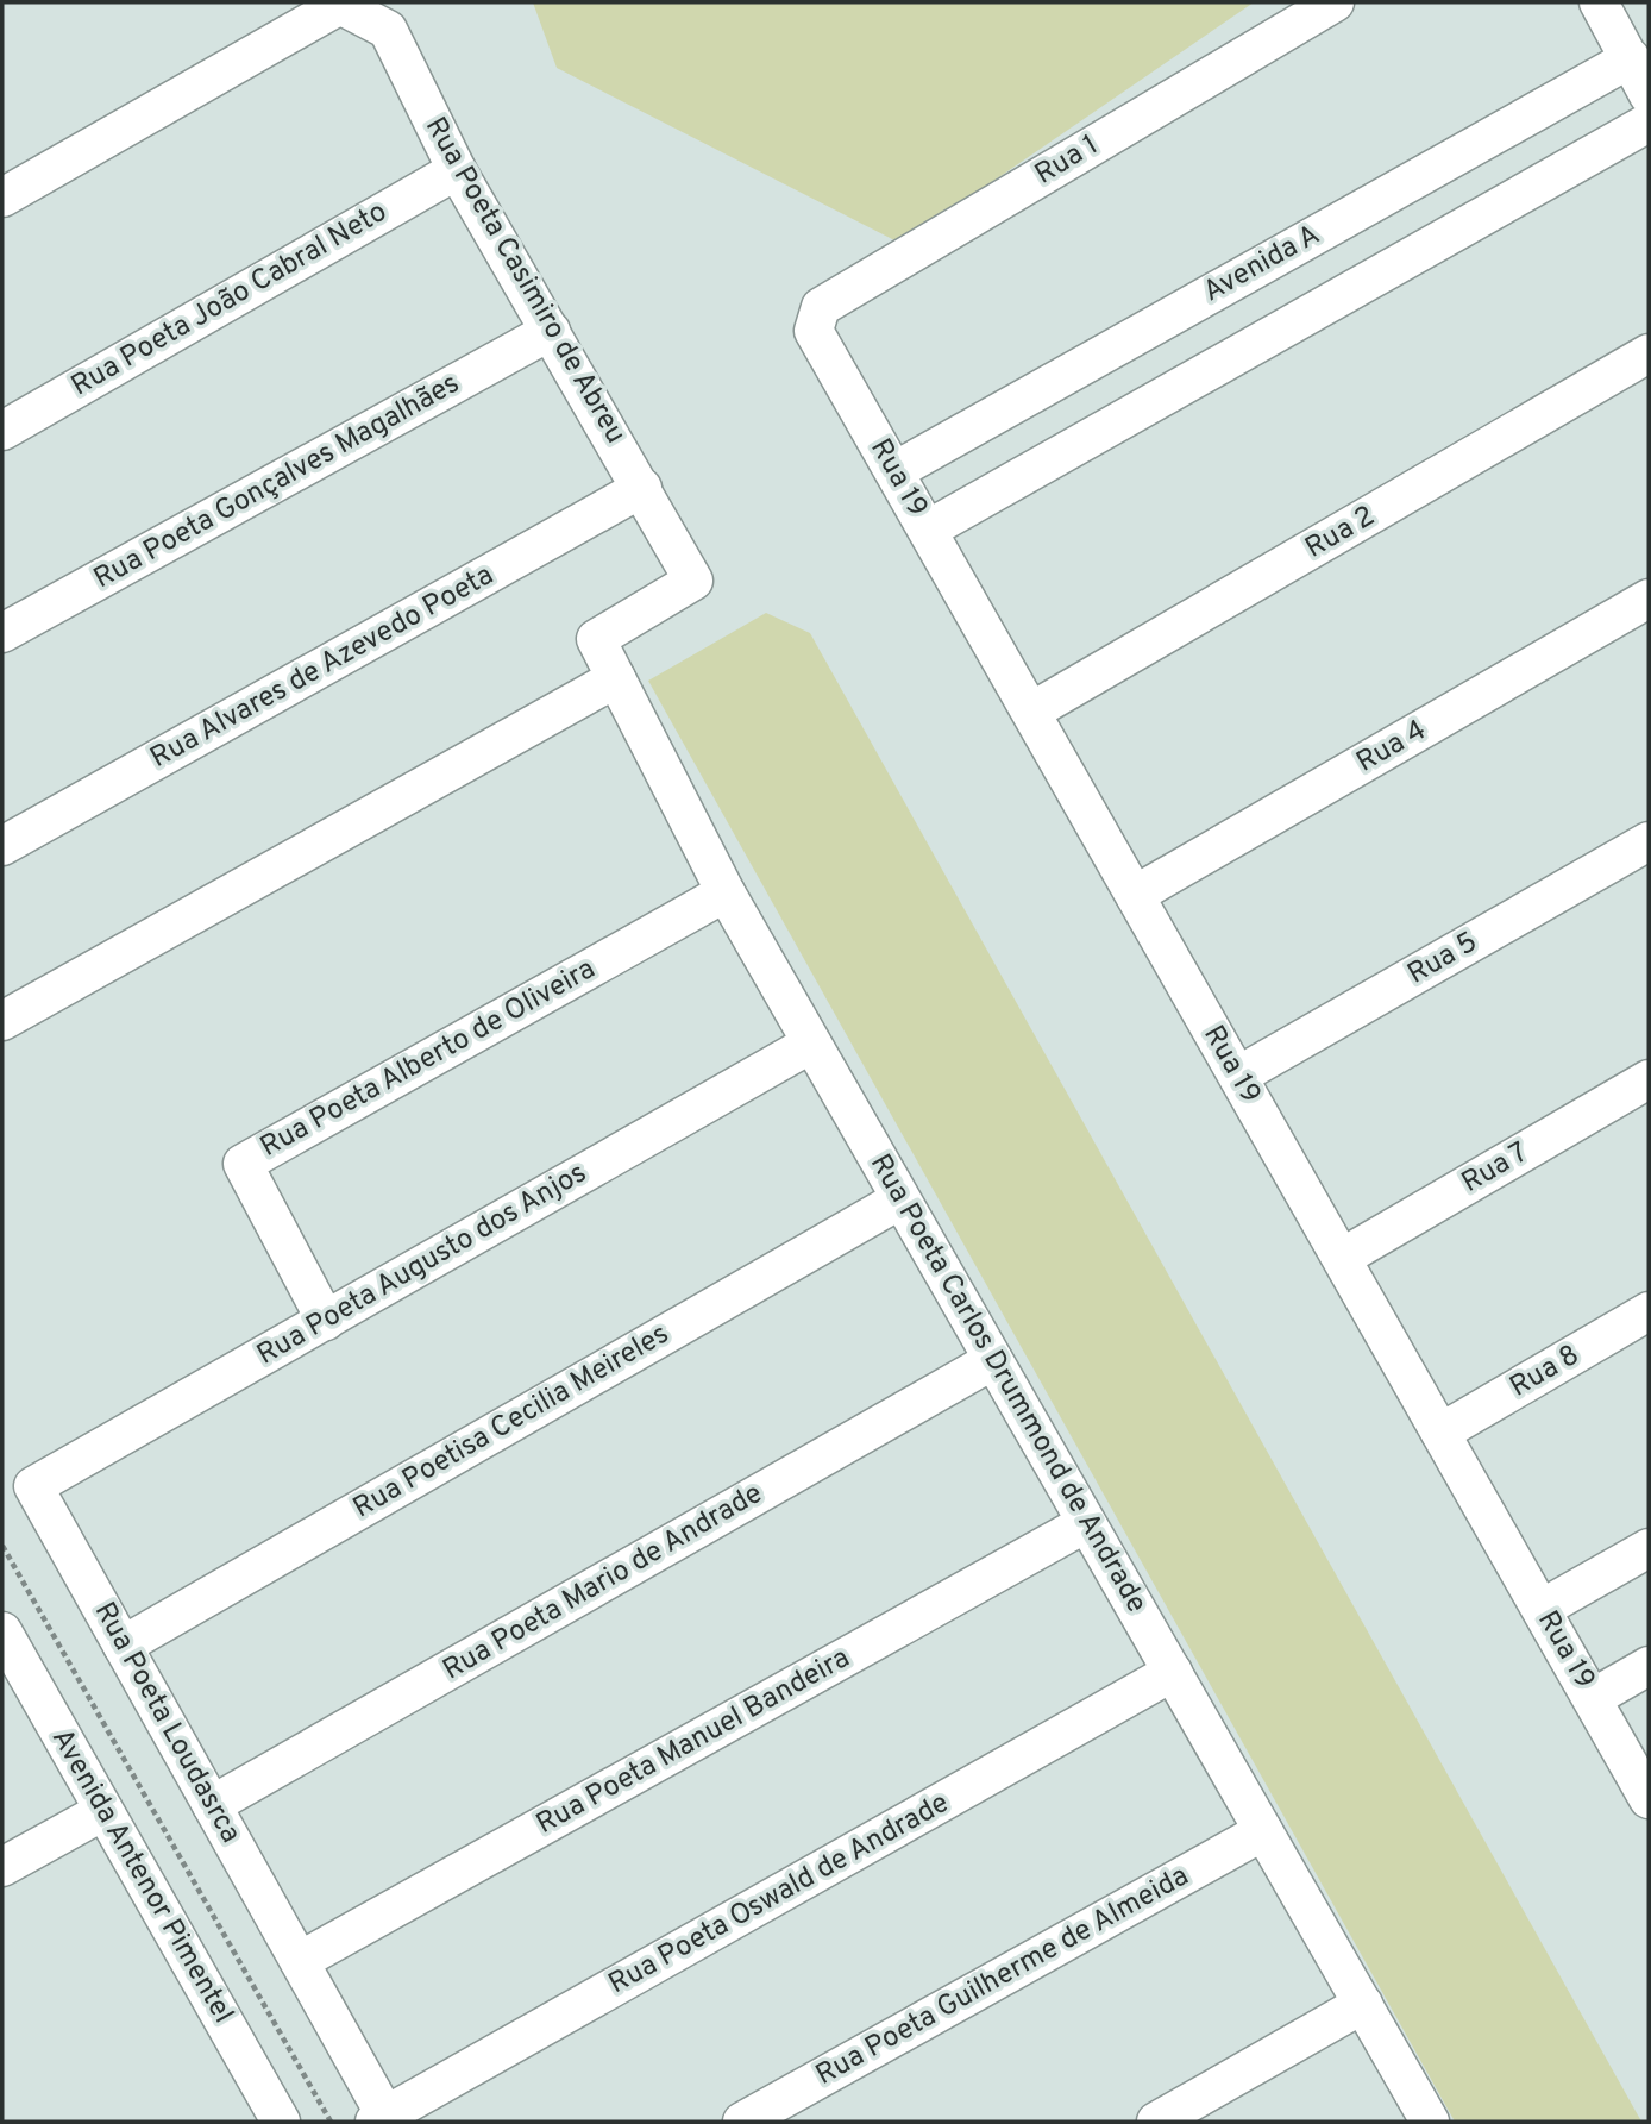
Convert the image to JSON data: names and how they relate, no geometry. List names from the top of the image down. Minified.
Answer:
{"streets":{"street":["Rua 1","Avenida A","Rua Poeta Casimiro de Abreu","Rua Poeta João Cabral Neto","Rua 19","Rua Poeta Gonçalves Magalhães","Rua 2","Rua Alvares de Azevedo Poeta","Rua 4","Rua 5","Rua Poeta Alberto de Oliveira","Rua 7","Rua Poeta Augusto dos Anjos","Rua 8","Rua Poeta Carlos Drummond de Andrade","Rua Poetisa Cecilia Meireles","Rua Poeta Mario de Andrade","Rua Poeta Loudasrca","Rua Poeta Manuel Bandeira","Avenida Antenor Pimentel","Rua Poeta Oswald de Andrade","Rua Poeta Guilherme de Almeida"]},"crossings":[["Rua 1","Rua 19"],["Avenida A","Rua 19"],["Rua Poeta Casimiro de Abreu","Rua Poeta João Cabral Neto"],["Rua Poeta Casimiro de Abreu","Rua Poeta Gonçalves Magalhães"],["Rua Poeta Casimiro de Abreu","Rua Alvares de Azevedo Poeta"],["Rua Poeta Casimiro de Abreu","Rua Poeta Carlos Drummond de Andrade"],["Rua 19","Rua 2"],["Rua 19","Rua 4"],["Rua 19","Rua 5"],["Rua 19","Rua 7"],["Rua 19","Rua 8"],["Rua Poeta Alberto de Oliveira","Rua Poeta Augusto dos Anjos"],["Rua Poeta Alberto de Oliveira","Rua Poeta Carlos Drummond de Andrade"],["Rua Poeta Augusto dos Anjos","Rua Poeta Carlos Drummond de Andrade"],["Rua Poeta Augusto dos Anjos","Rua Poeta Loudasrca"],["Rua Poeta Carlos Drummond de Andrade","Rua Poetisa Cecilia Meireles"],["Rua Poeta Carlos Drummond de Andrade","Rua Poeta Mario de Andrade"],["Rua Poeta Carlos Drummond de Andrade","Rua Poeta Manuel Bandeira"],["Rua Poeta Carlos Drummond de Andrade","Rua Poeta Oswald de Andrade"],["Rua Poeta Carlos Drummond de Andrade","Rua Poeta Guilherme de Almeida"],["Rua Poetisa Cecilia Meireles","Rua Poeta Loudasrca"],["Rua Poeta Mario de Andrade","Rua Poeta Loudasrca"],["Rua Poeta Loudasrca","Rua Poeta Manuel Bandeira"],["Rua Poeta Loudasrca","Rua Poeta Oswald de Andrade"]]}
